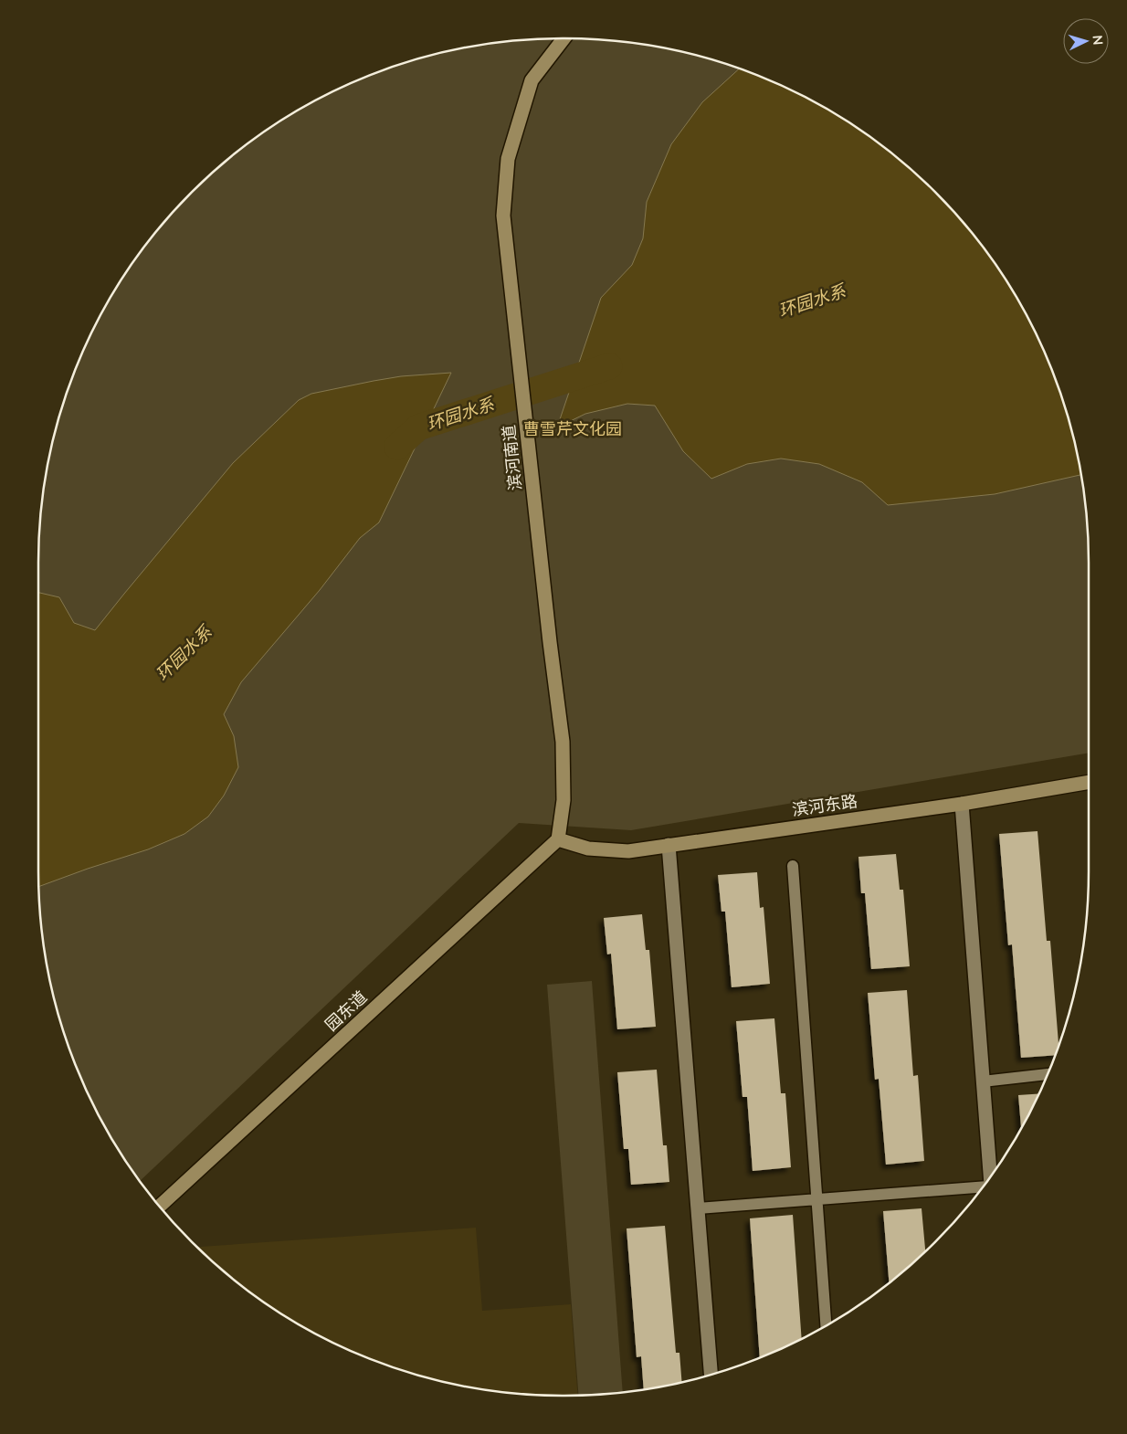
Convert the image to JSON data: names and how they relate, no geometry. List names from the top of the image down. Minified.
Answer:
{"streets":{"street":["滨河南道","滨河东路","园东道"]},"crossings":[["滨河南道","滨河东路"],["滨河南道","园东道"],["滨河东路","园东道"]],"water":["环园水系"],"parks":["曹雪芹文化园"],"north":"right"}
